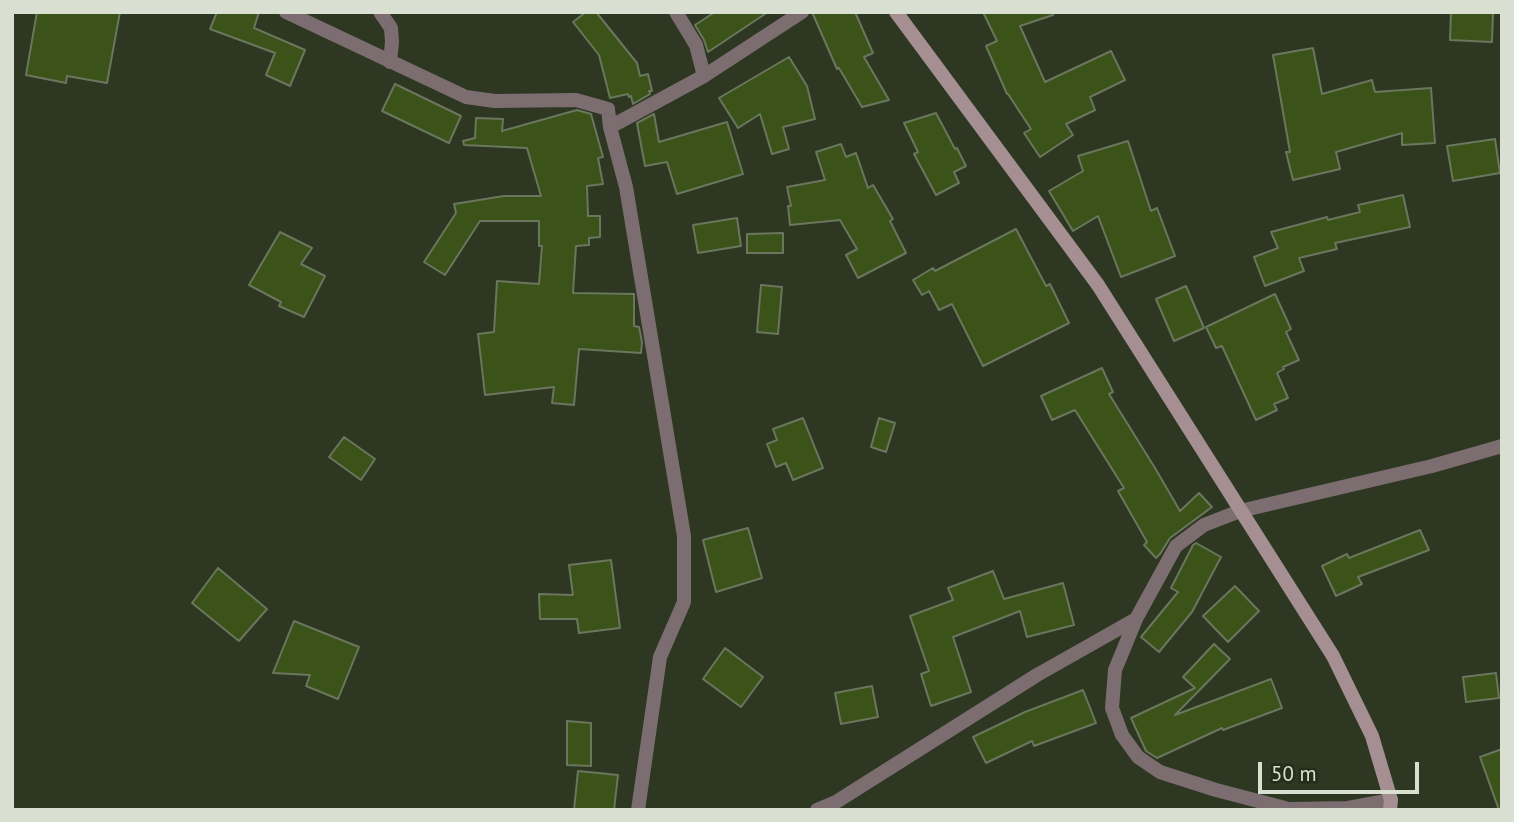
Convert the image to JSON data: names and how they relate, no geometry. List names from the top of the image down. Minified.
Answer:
{"scale_bar":"50 m"}
